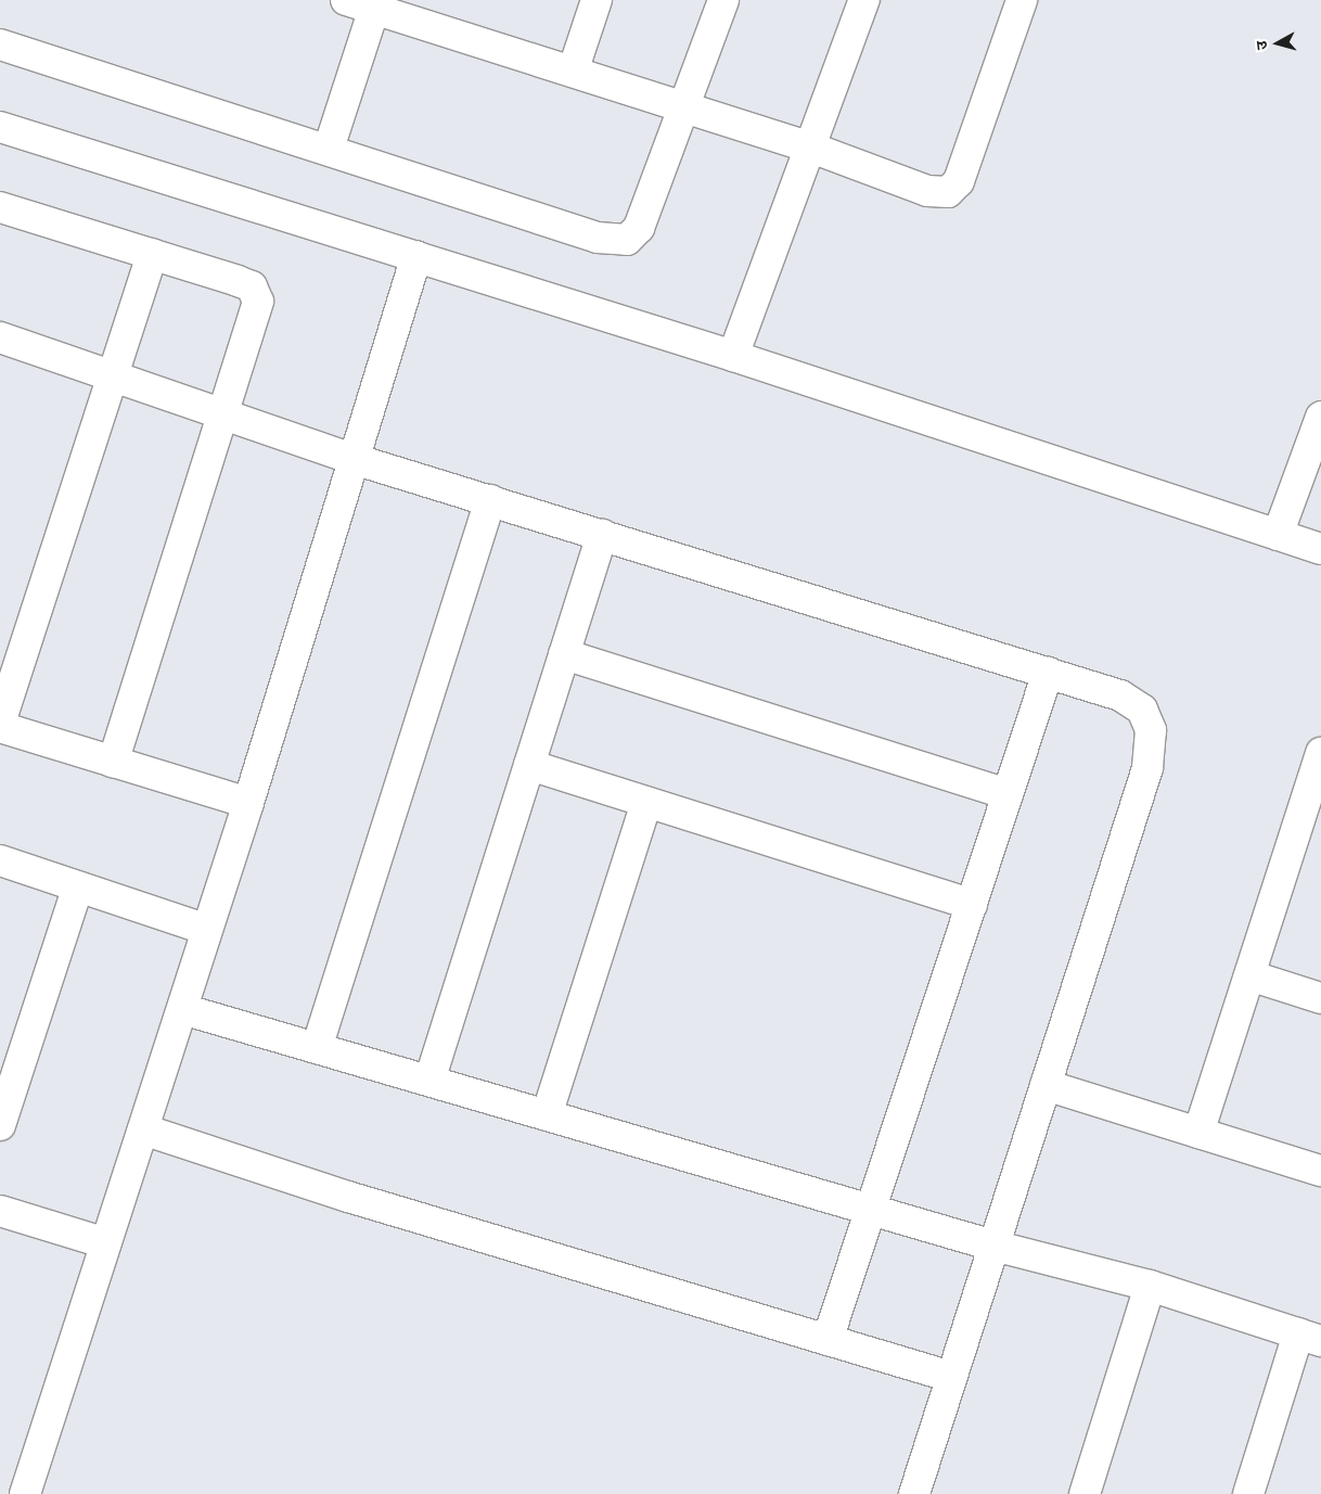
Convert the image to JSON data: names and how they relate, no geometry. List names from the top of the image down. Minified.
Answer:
{"north":"left"}
